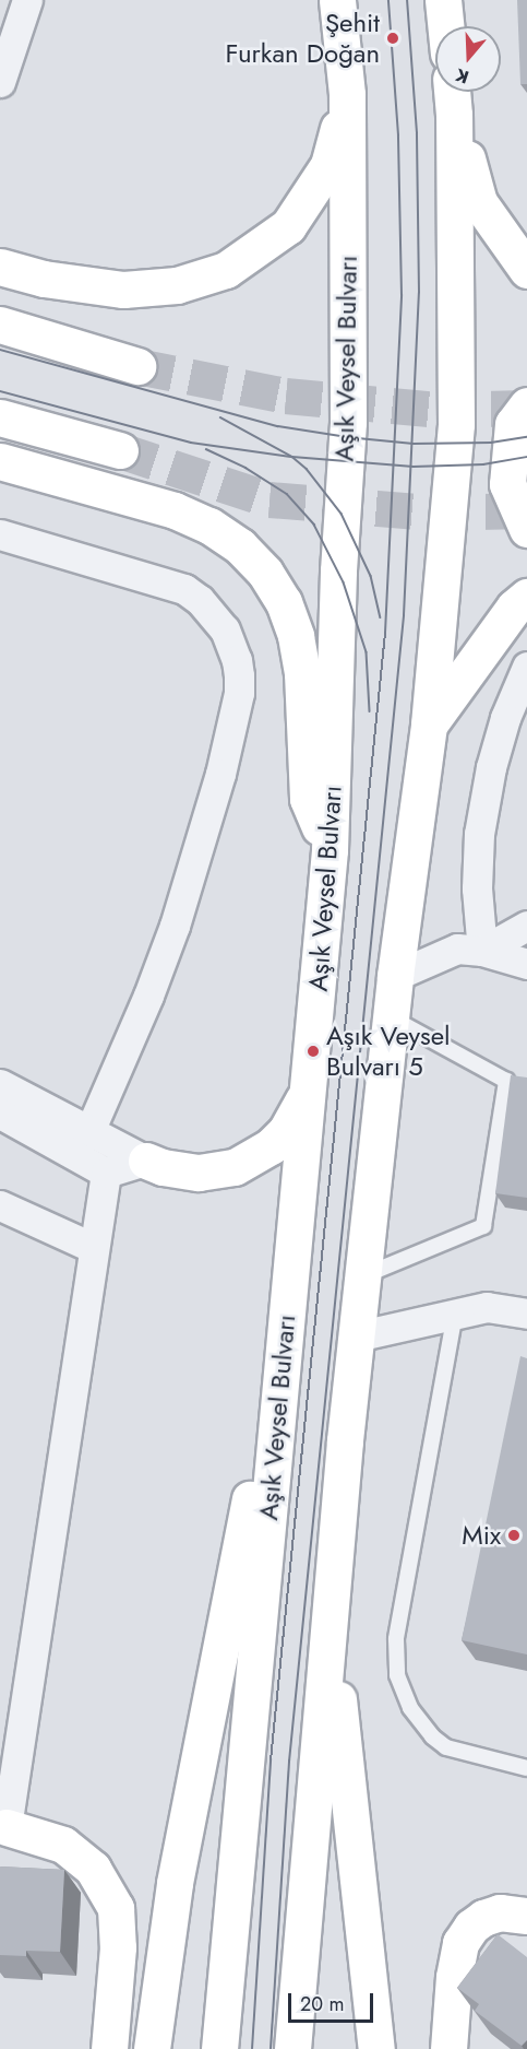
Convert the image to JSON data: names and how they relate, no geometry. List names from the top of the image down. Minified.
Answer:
{"streets":{"main road":["Aşık Veysel Bulvarı"]},"places":["Şehit Furkan Doğan","Aşık Veysel Bulvarı 5","Mix"],"scale_bar":"20 m","north":"bottom"}
